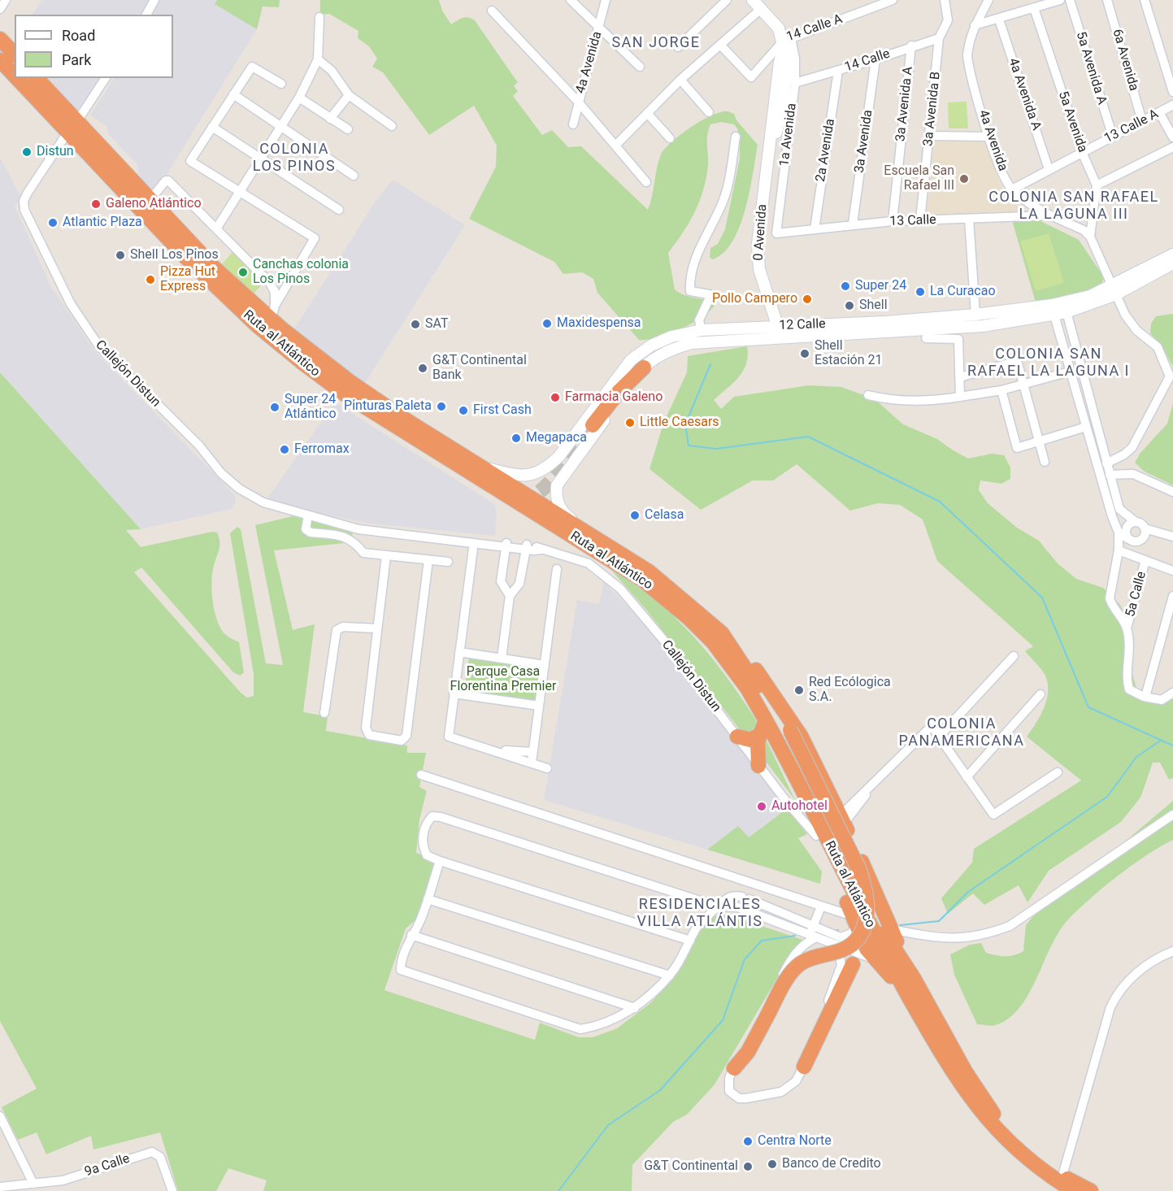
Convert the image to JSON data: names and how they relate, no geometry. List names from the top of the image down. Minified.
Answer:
{"streets":{"highway":["Ruta al Atlántico"],"main road":["14 Calle A","0 Avenida","12 Calle"],"street":["6a Avenida","14 Calle","4a Avenida","5a Avenida A","4a Avenida A","3a Avenida A","3a Avenida B","5a Avenida","13 Calle A","1a Avenida","3a Avenida","2a Avenida","13 Calle","Callejón Distun","5a Calle","9a Calle"]},"crossings":[["14 Calle A","1a Avenida"],["14 Calle A","0 Avenida"],["6a Avenida","13 Calle A"],["14 Calle","3a Avenida A"],["14 Calle","3a Avenida B"],["14 Calle","1a Avenida"],["14 Calle","3a Avenida"],["14 Calle","2a Avenida"],["4a Avenida","13 Calle A"],["5a Avenida A","13 Calle A"],["4a Avenida A","13 Calle A"],["3a Avenida A","13 Calle"],["3a Avenida B","13 Calle"],["5a Avenida","13 Calle A"],["1a Avenida","13 Calle"],["1a Avenida","0 Avenida"],["3a Avenida","13 Calle"],["2a Avenida","13 Calle"],["0 Avenida","12 Calle"],["12 Calle","Ruta al Atlántico"],["Ruta al Atlántico","Callejón Distun"]],"districts":["SAN JORGE","COLONIA LOS PINOS","COLONIA SAN RAFAEL LA LAGUNA III","COLONIA SAN RAFAEL LA LAGUNA I","COLONIA PANAMERICANA","RESIDENCIALES VILLA ATLÁNTIS"],"parks":["Parque Casa Florentina Premier"],"places":["Distun","Escuela San Rafael III","Galeno Atlántico","Atlantic Plaza","Shell Los Pinos","Canchas colonia Los Pinos","Pizza Hut Express","Super 24","La Curacao","Pollo Campero","Shell","Maxidespensa","SAT","Shell Estación 21","G&T Continental Bank","Farmacia Galeno","Pinturas Paleta","Super 24 Atlántico","First Cash","Little Caesars","Megapaca","Ferromax","Celasa","Red Ecólogica S.A.","Autohotel","Centra Norte","Banco de Credito","G&T Continental"],"legend":["Road","Park"]}
